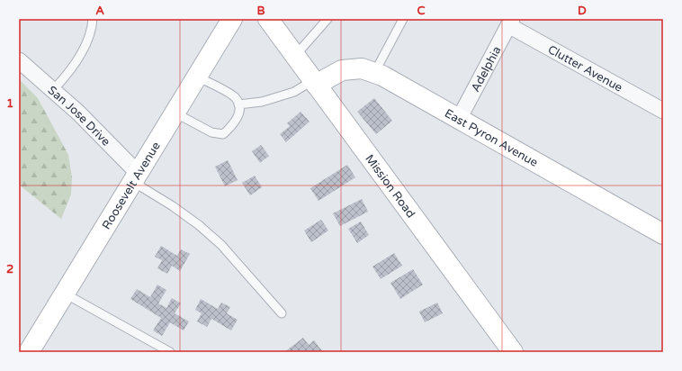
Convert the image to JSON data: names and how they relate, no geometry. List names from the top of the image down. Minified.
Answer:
{"streets":{"street":["Adelphia","Clutter Avenue","San Jose Drive","East Pyron Avenue","Roosevelt Avenue","Mission Road"]},"crossings":[["Adelphia","Clutter Avenue"],["Adelphia","East Pyron Avenue"],["San Jose Drive","Roosevelt Avenue"],["East Pyron Avenue","Mission Road"]],"grid":{"columns":["A","B","C","D"],"rows":["1","2"]}}
